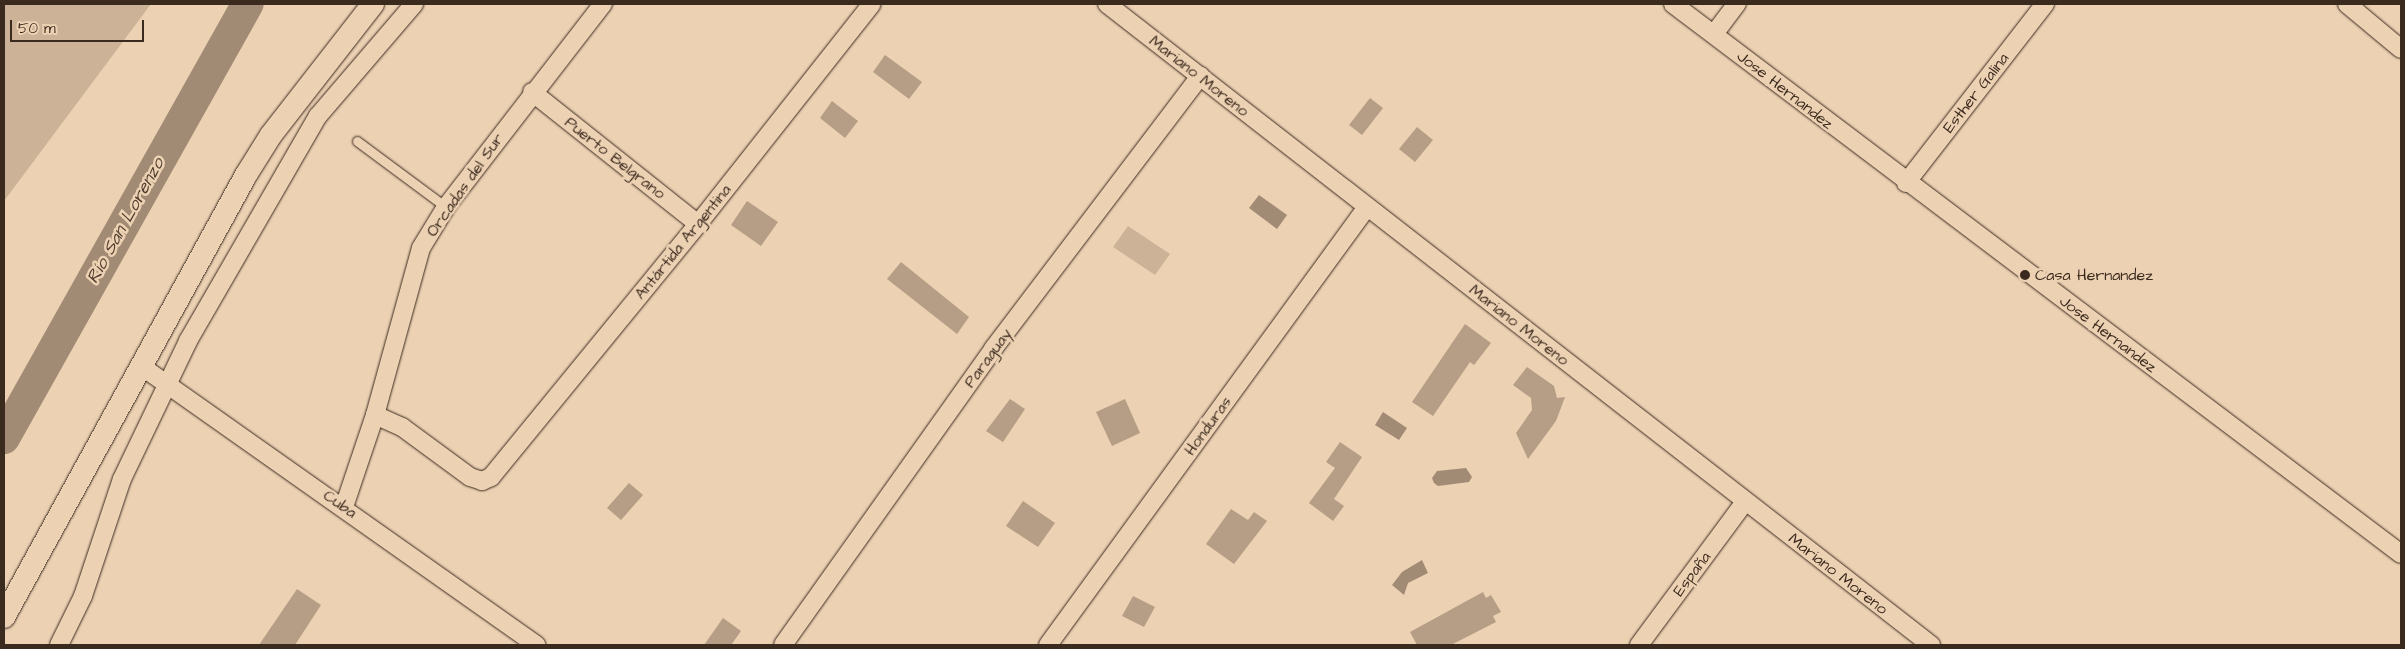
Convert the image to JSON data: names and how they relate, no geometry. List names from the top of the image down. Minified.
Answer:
{"streets":{"street":["Mariano Moreno","Jose Hernandez","Esther Galina","Puerto Belgrano","Orcadas del Sur","Antártida Argentina","Paraguay","Honduras","Cuba","España"]},"crossings":[["Mariano Moreno","Paraguay"],["Mariano Moreno","Honduras"],["Mariano Moreno","España"],["Jose Hernandez","Esther Galina"],["Puerto Belgrano","Orcadas del Sur"],["Puerto Belgrano","Antártida Argentina"],["Orcadas del Sur","Antártida Argentina"],["Orcadas del Sur","Cuba"]],"water":["Río San Lorenzo"],"places":["Casa Hernandez"],"scale_bar":"50 m"}
